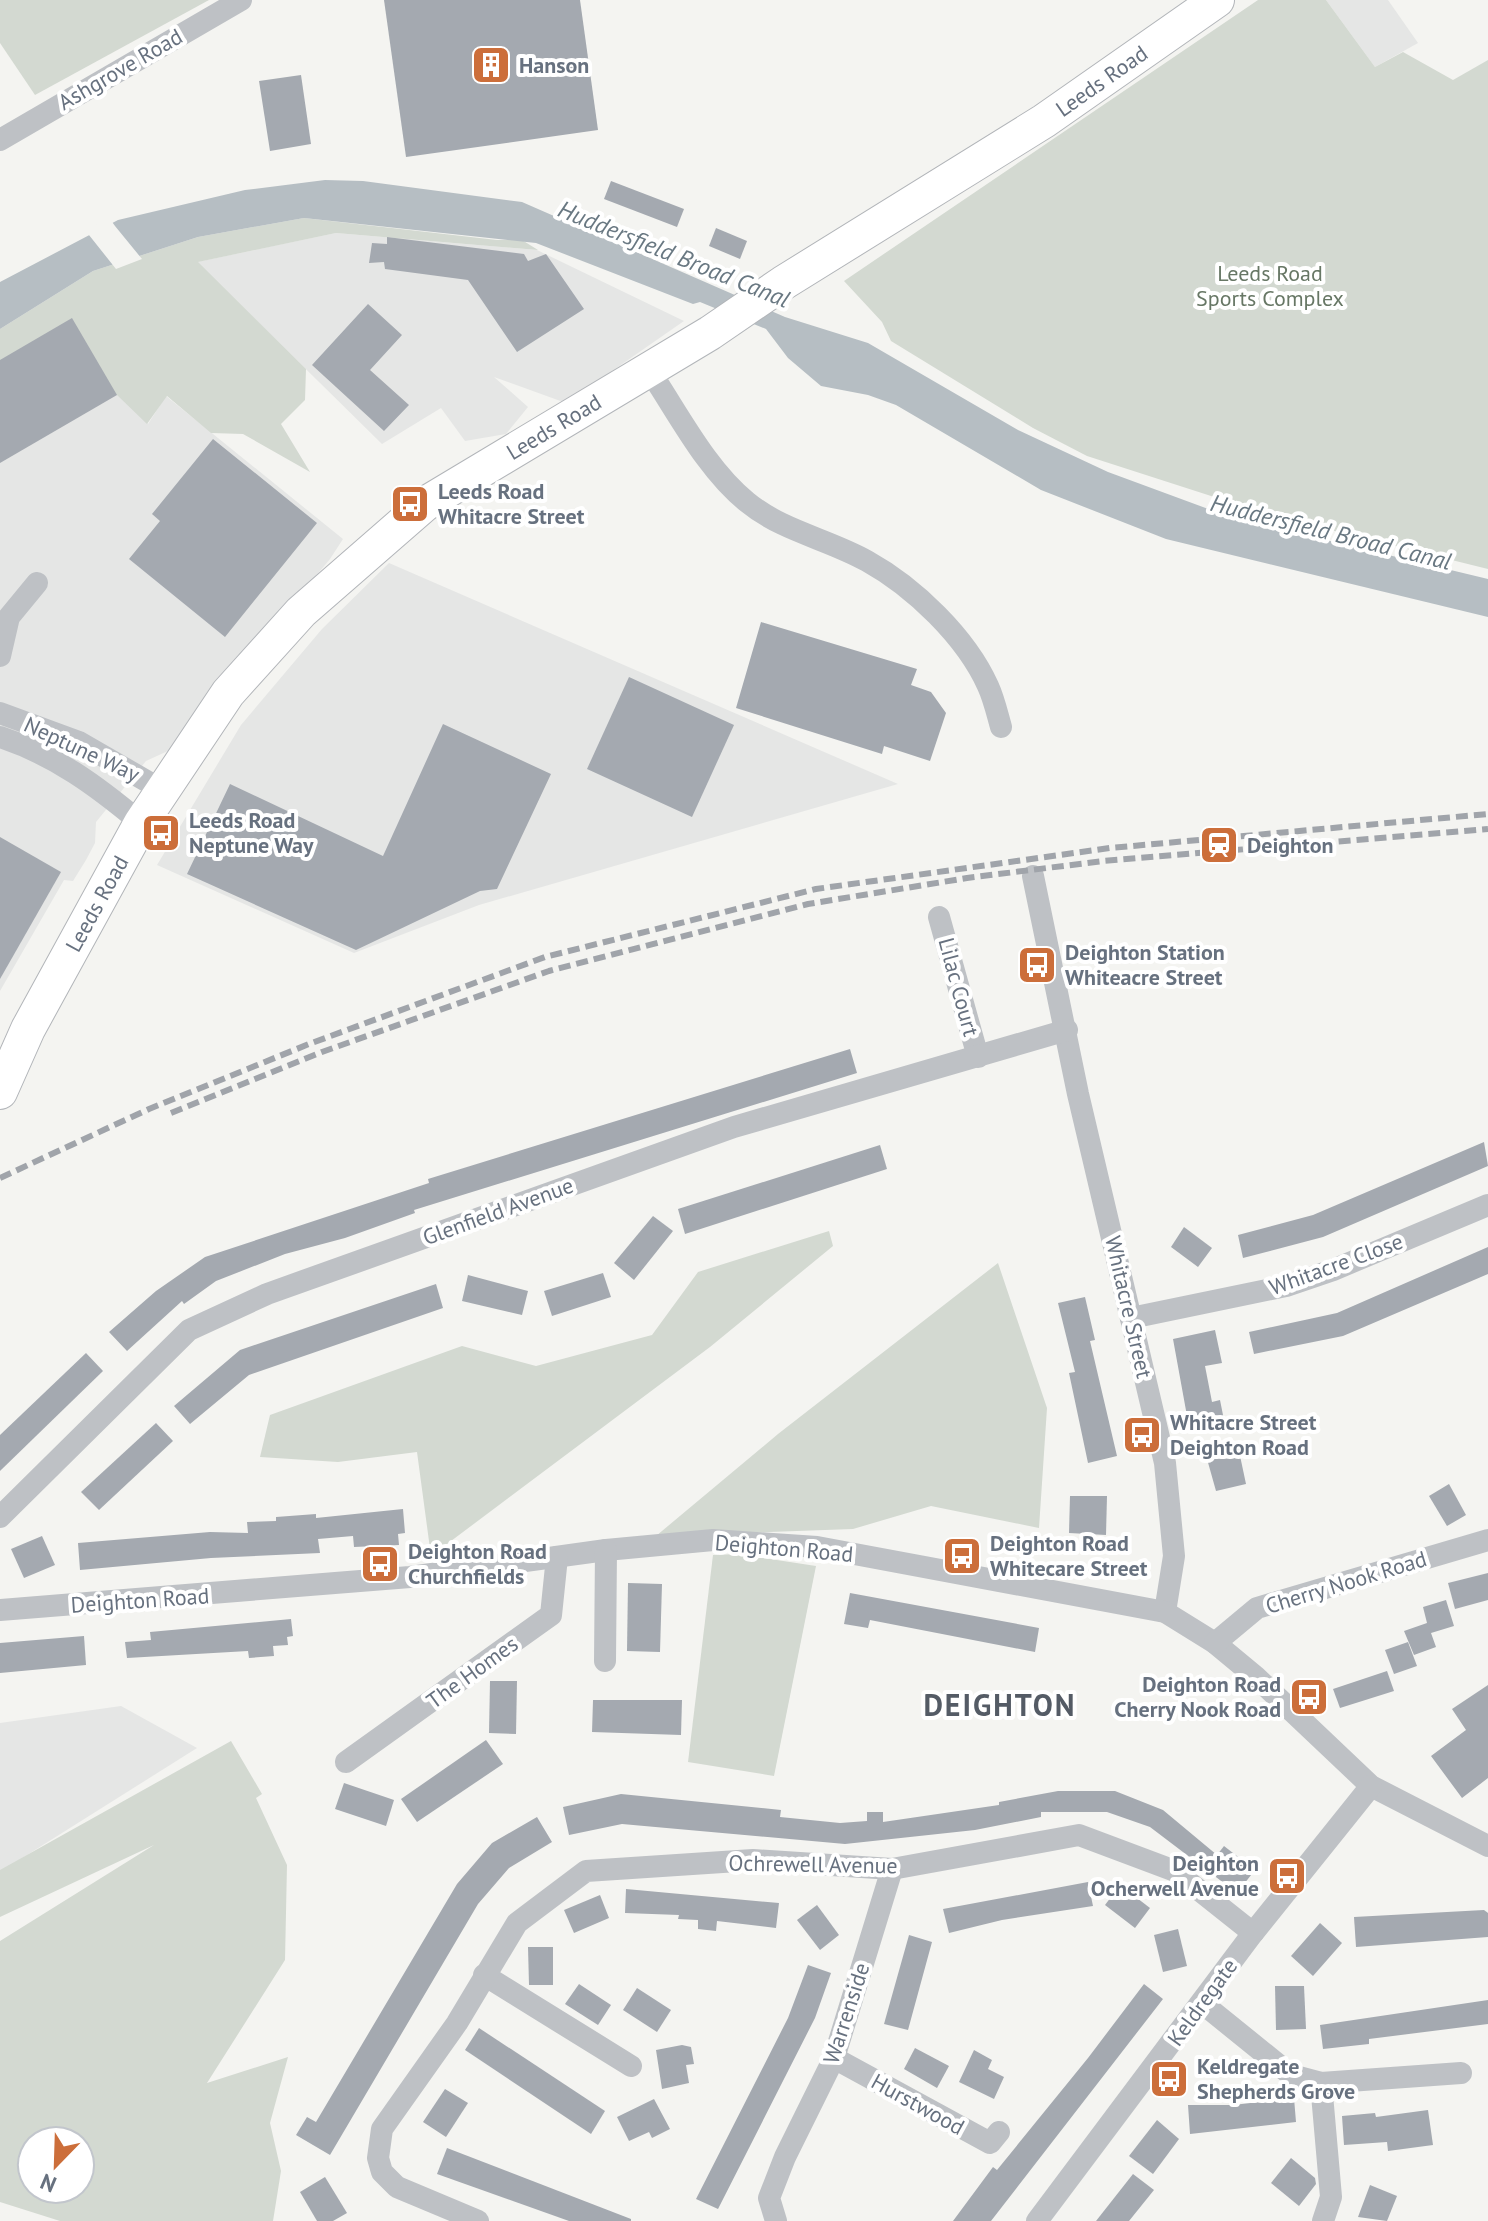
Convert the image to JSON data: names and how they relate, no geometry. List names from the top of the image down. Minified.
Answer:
{"streets":{"main road":["Leeds Road"],"street":["Ashgrove Road","Neptune Way","Lilac Court","Glenfield Avenue","Whitacre Close","Whitacre Street","Deighton Road","Cherry Nook Road","The Homes","Ochrewell Avenue","Keldregate","Warrenside","Hurstwood"]},"crossings":[["Leeds Road","Neptune Way"],["Lilac Court","Glenfield Avenue"],["Glenfield Avenue","Whitacre Street"],["Whitacre Close","Whitacre Street"],["Whitacre Street","Deighton Road"],["Deighton Road","Cherry Nook Road"],["Deighton Road","The Homes"],["Deighton Road","Keldregate"],["Ochrewell Avenue","Keldregate"],["Ochrewell Avenue","Warrenside"],["Warrenside","Hurstwood"]],"districts":["DEIGHTON"],"water":["Huddersfield Broad Canal"],"parks":["Leeds Road Sports Complex"],"places":{"building":["Hanson"],"bus stop":["Leeds Road Whitacre Street","Leeds Road Neptune Way","Deighton Station Whiteacre Street","Whitacre Street Deighton Road","Deighton Road Whitecare Street","Deighton Road Churchfields","Deighton Road Cherry Nook Road","Deighton Ocherwell Avenue","Keldregate Shepherds Grove"],"station":["Deighton"]},"north":"bottom left"}
